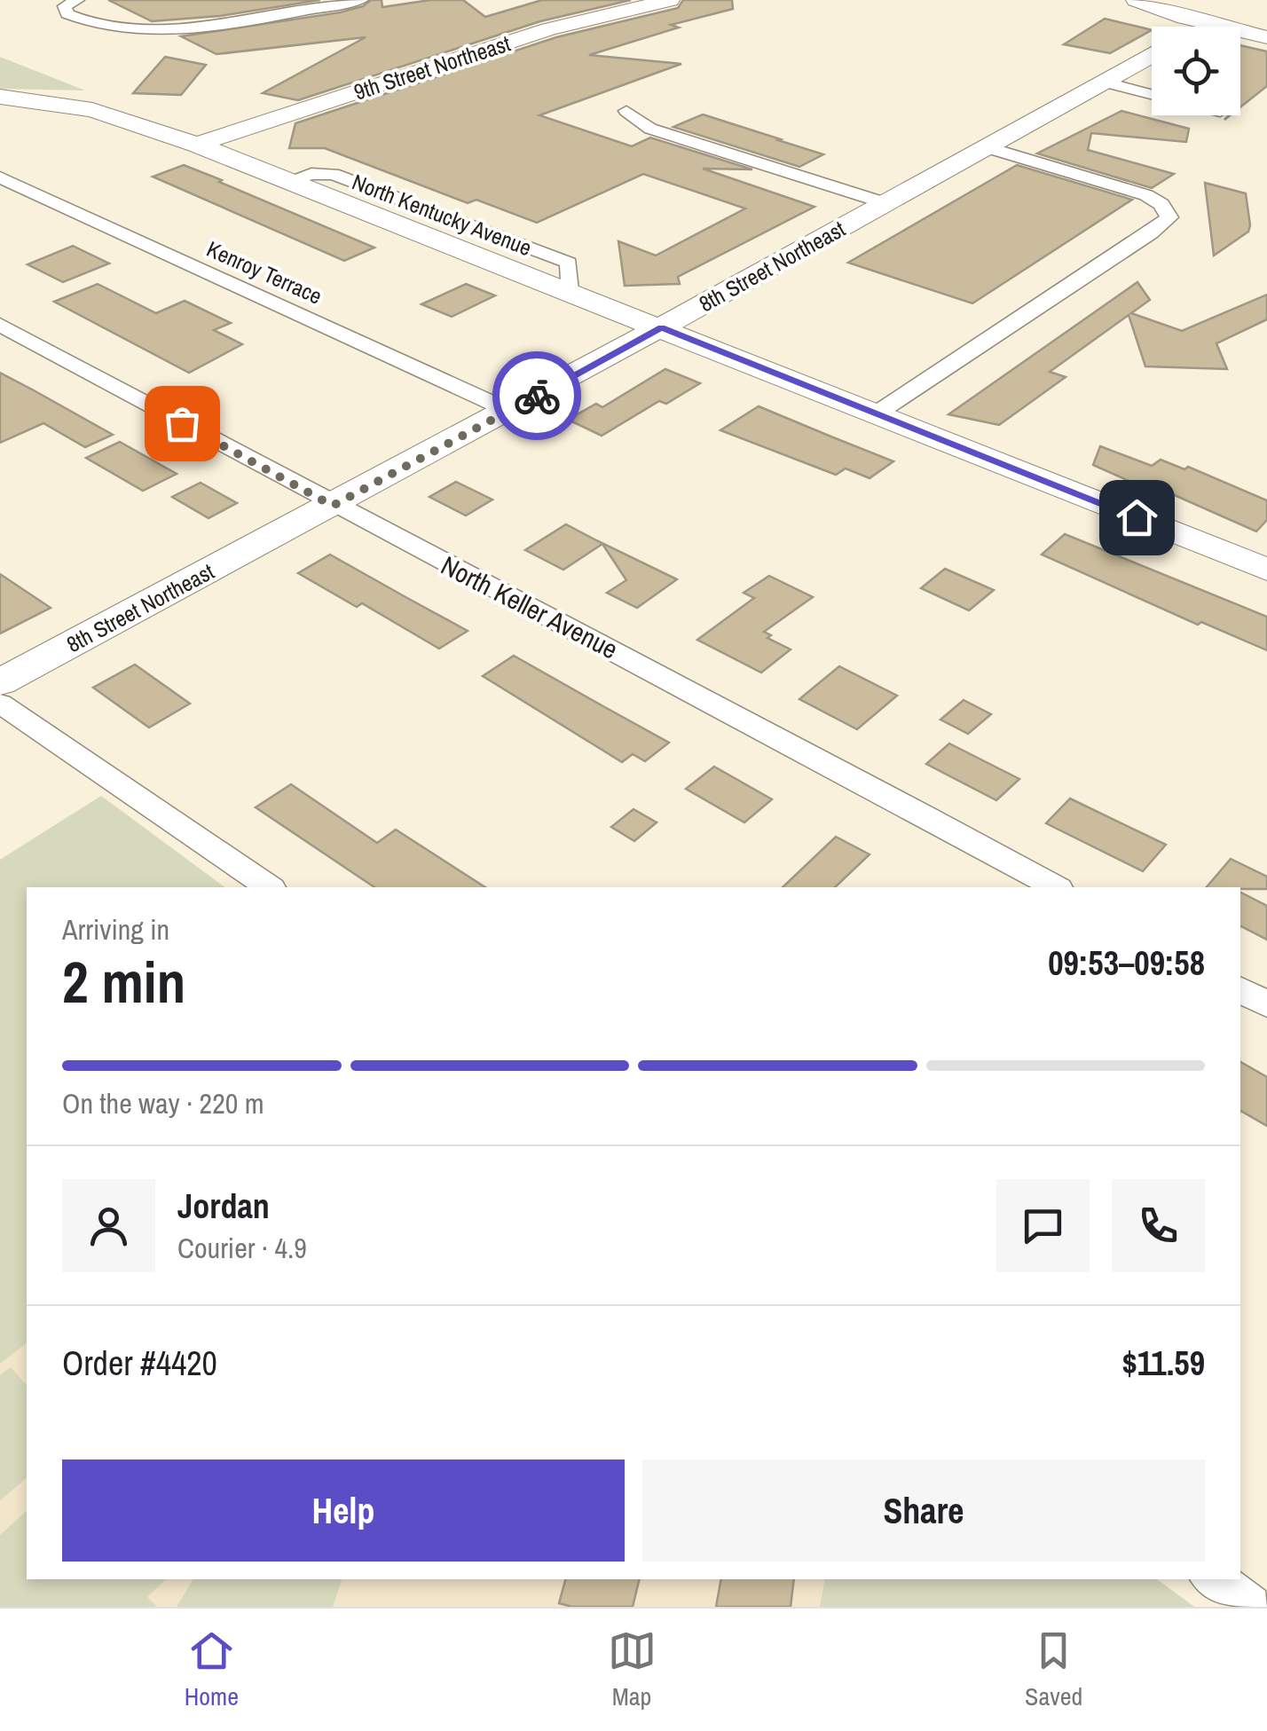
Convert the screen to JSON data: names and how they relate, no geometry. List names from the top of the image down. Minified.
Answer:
{"streets":{"street":["9th Street Northeast","North Kentucky Avenue","8th Street Northeast","Kenroy Terrace","North Keller Avenue"]},"crossings":[["9th Street Northeast","North Kentucky Avenue"],["North Kentucky Avenue","8th Street Northeast"],["8th Street Northeast","Kenroy Terrace"],["8th Street Northeast","North Keller Avenue"]],"page":{"heading":["2 min","Arriving in","09:53–09:58"],"panel":["Jordan","Courier · 4.9","Order #4420","$11.59"],"bar":"On the way · 220 m","buttons":["Help","Share"],"tabs":["Home","Map","Saved"]}}
